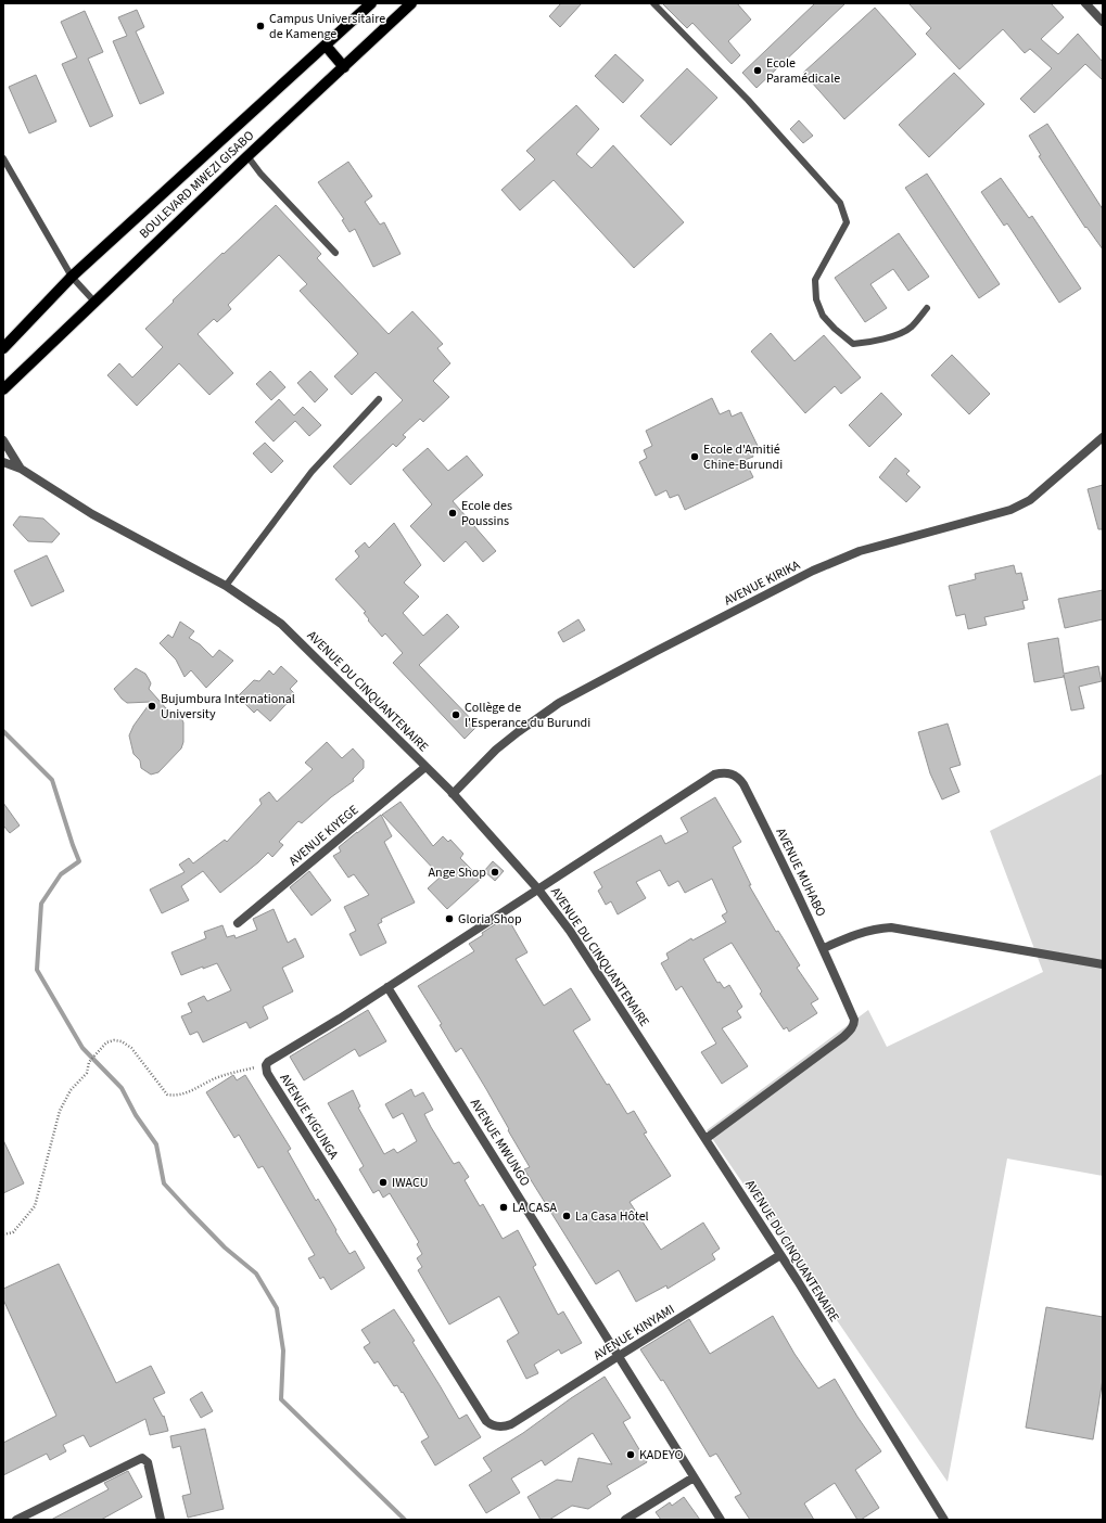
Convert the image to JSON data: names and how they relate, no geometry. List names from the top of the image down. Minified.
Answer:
{"streets":{"main road":["BOULEVARD MWEZI GISABO"],"street":["AVENUE KIRIKA","AVENUE DU CINQUANTENAIRE","AVENUE KIYEGE","AVENUE MUHABO","AVENUE KIGUNGA","AVENUE MWUNGO","AVENUE KINYAMI"]},"crossings":[["AVENUE KIRIKA","AVENUE DU CINQUANTENAIRE"],["AVENUE DU CINQUANTENAIRE","AVENUE KIYEGE"],["AVENUE DU CINQUANTENAIRE","AVENUE MUHABO"],["AVENUE DU CINQUANTENAIRE","AVENUE KIGUNGA"],["AVENUE DU CINQUANTENAIRE","AVENUE KINYAMI"],["AVENUE MUHABO","AVENUE KIGUNGA"],["AVENUE KIGUNGA","AVENUE MWUNGO"],["AVENUE KIGUNGA","AVENUE KINYAMI"],["AVENUE MWUNGO","AVENUE KINYAMI"]],"places":["Campus Universitaire de Kamenge","Ecole Paramédicale","Ecole d'Amitié Chine-Burundi","Ecole des Poussins","Bujumbura International University","Collège de l'Esperance du Burundi","Ange Shop","Gloria Shop","IWACU","LA CASA","La Casa Hôtel","KADEYO"]}
